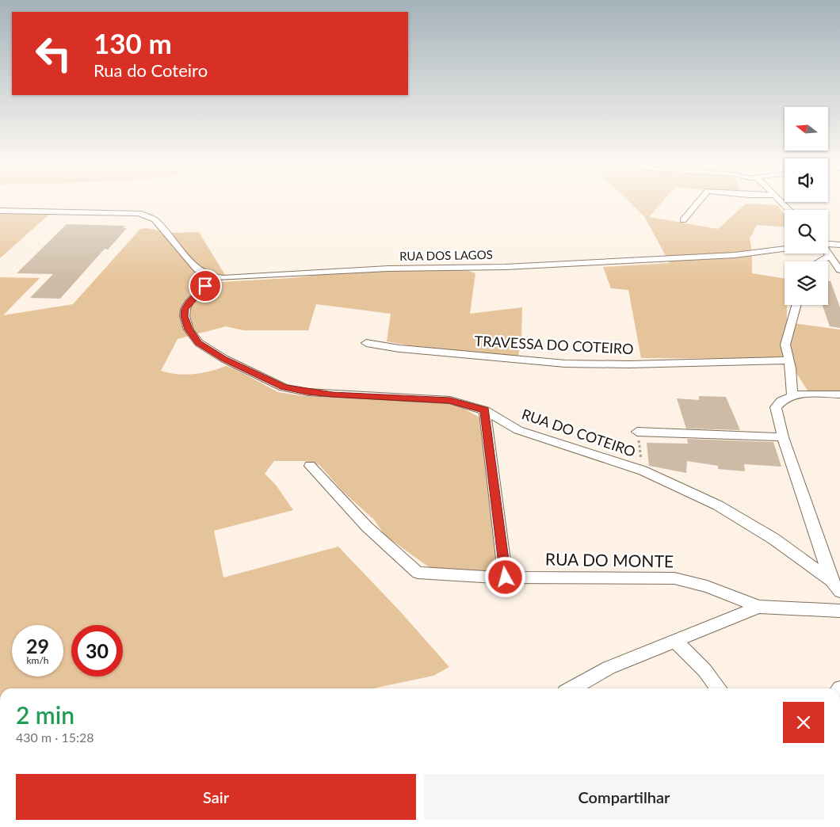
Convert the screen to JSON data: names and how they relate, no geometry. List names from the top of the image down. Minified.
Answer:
{"streets":{"street":["RUA DOS LAGOS","TRAVESSA DO COTEIRO","RUA DO COTEIRO","RUA DO MONTE"]},"crossings":[["RUA DOS LAGOS","RUA DO COTEIRO"]],"north":"left","page":{"turn":["130 m","Rua do Coteiro"],"speed":"29 km/h","limit":"30","heading":["2 min","430 m · 15:28"],"buttons":["Sair","Compartilhar"]}}
